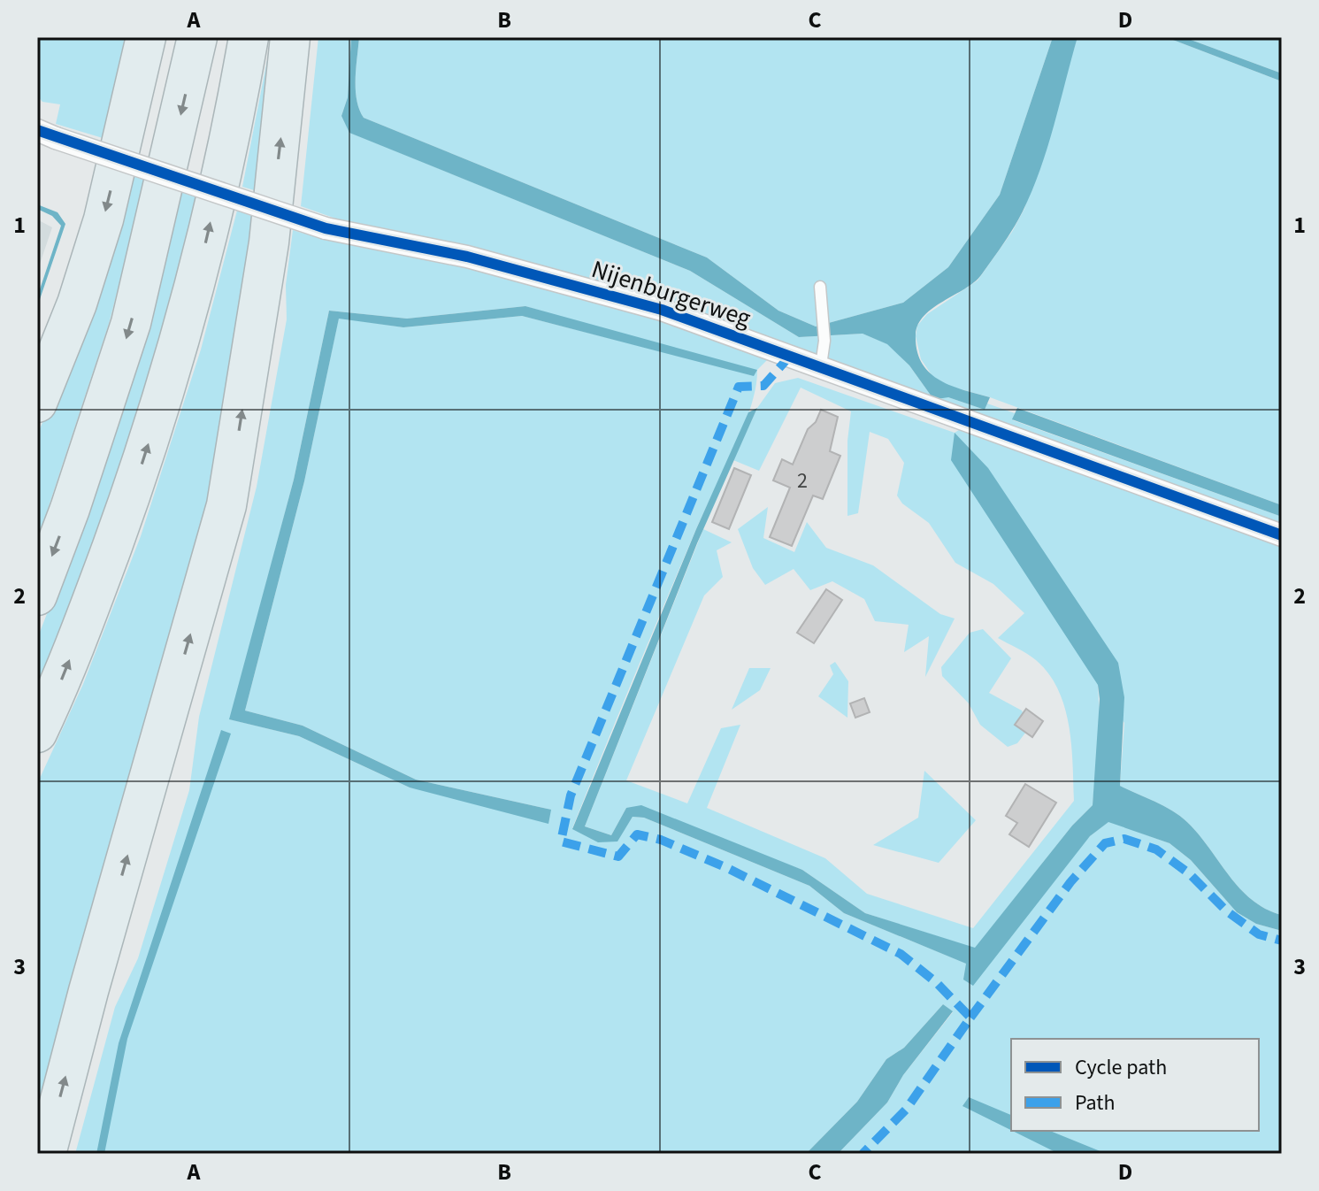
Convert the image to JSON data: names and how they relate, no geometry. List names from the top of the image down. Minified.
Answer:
{"streets":{"street":["Nijenburgerweg"]},"house_numbers":["2"],"legend":["Cycle path","Path"],"grid":{"columns":["A","B","C","D"],"rows":["1","2","3"]}}
